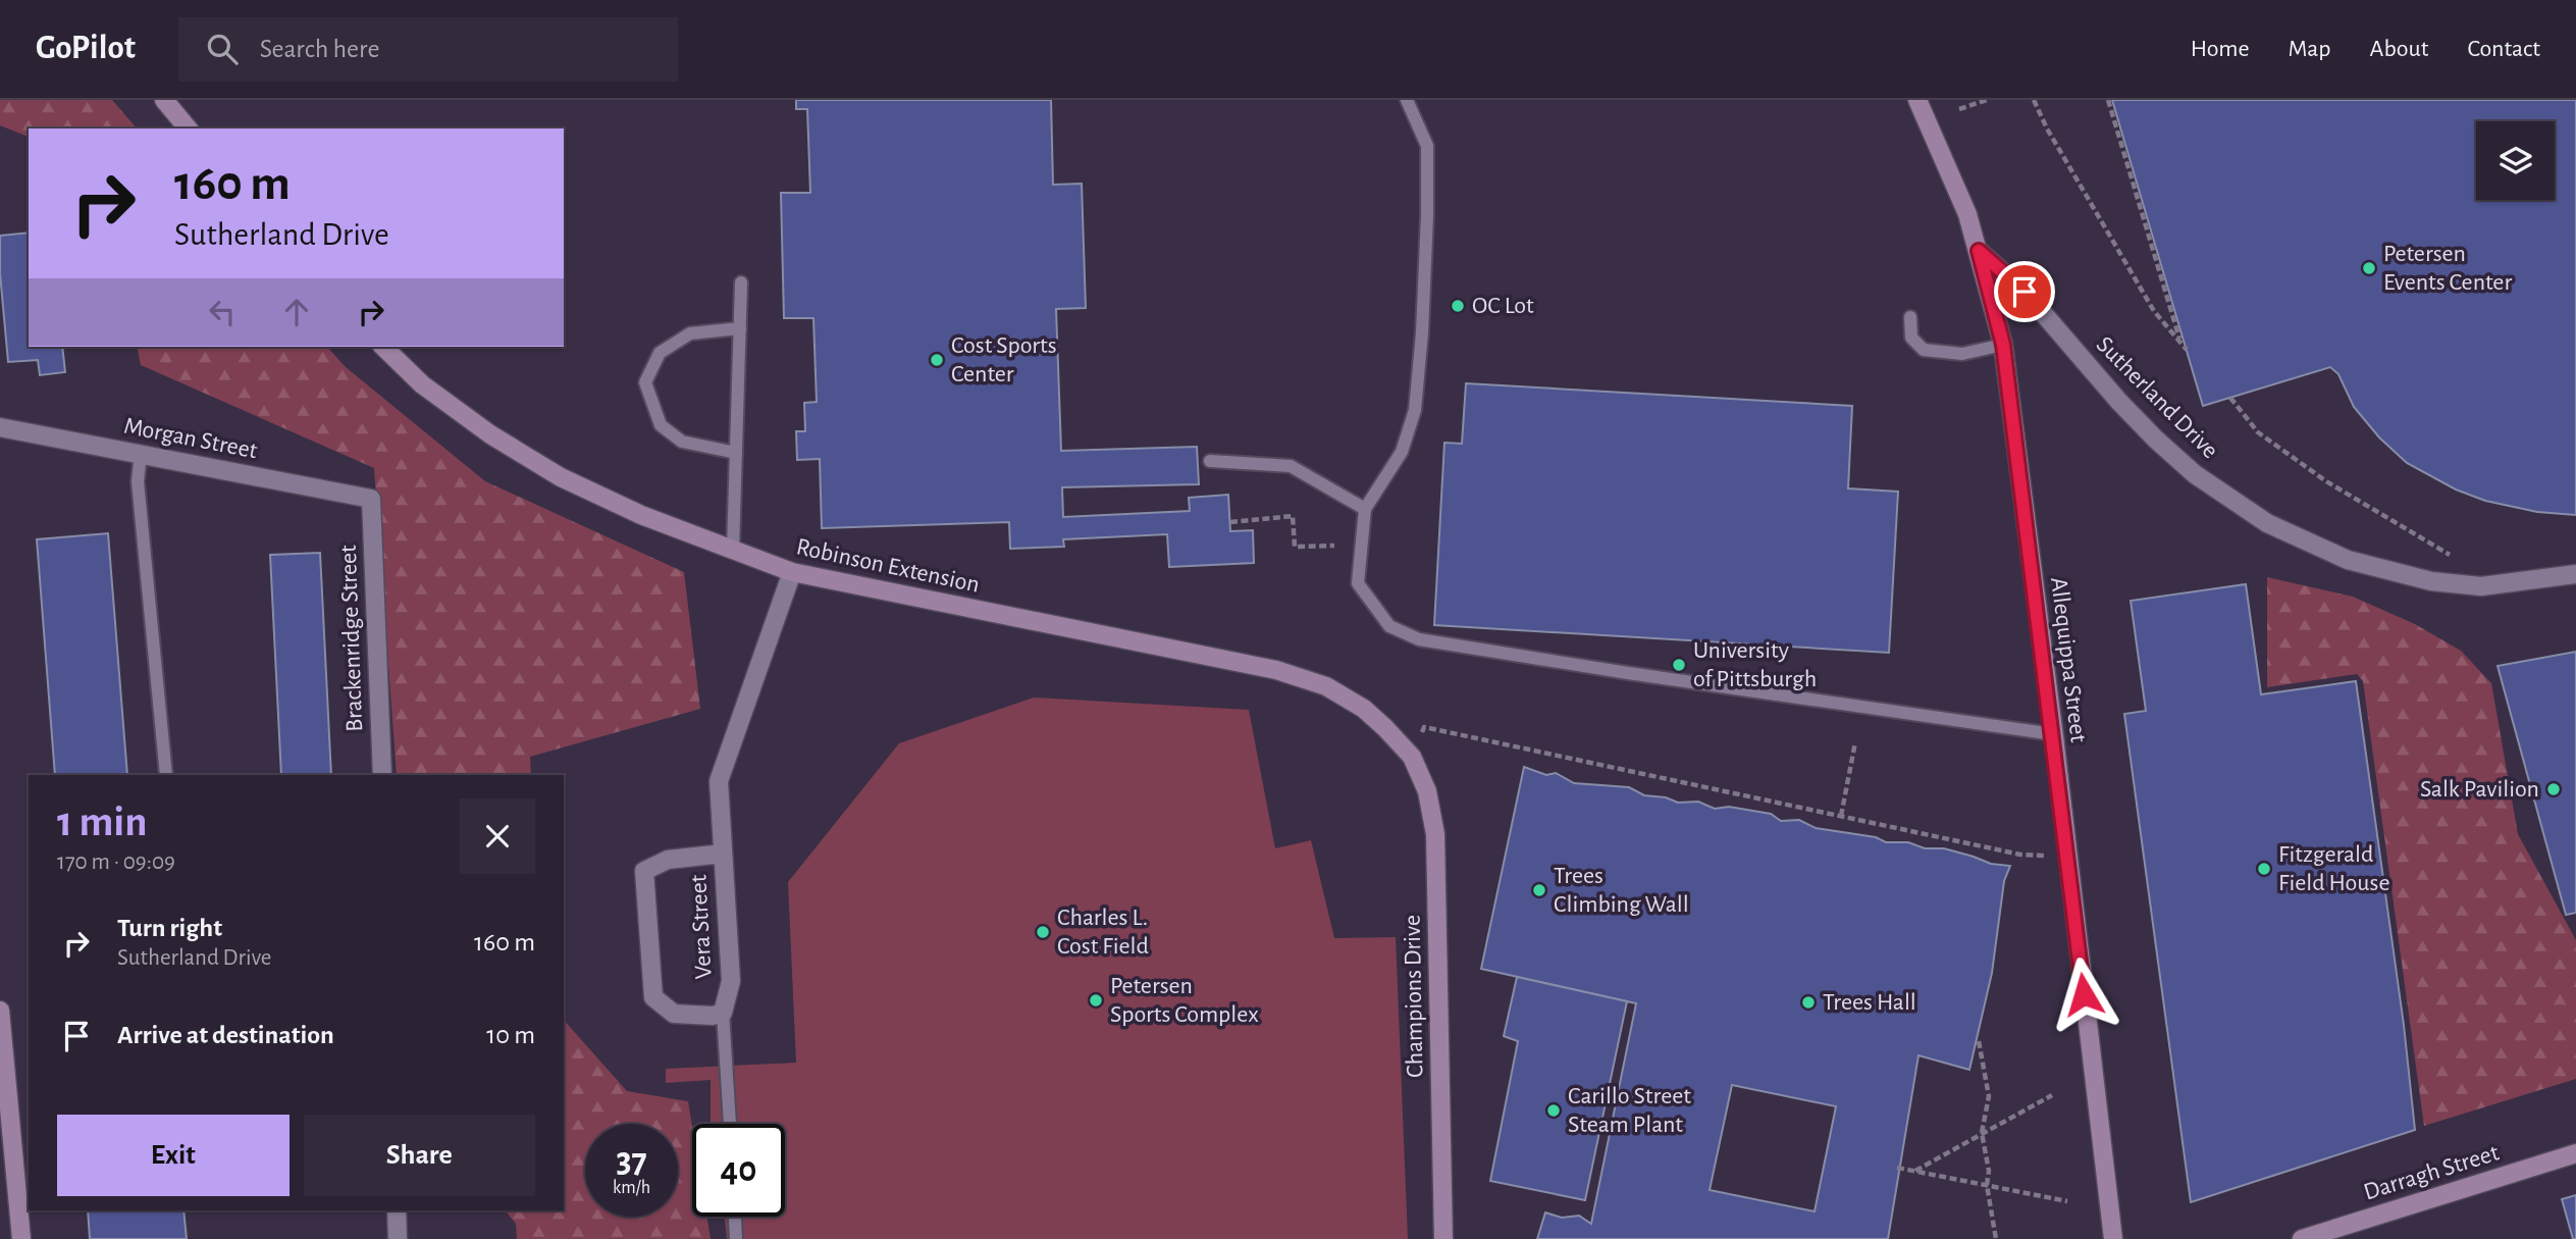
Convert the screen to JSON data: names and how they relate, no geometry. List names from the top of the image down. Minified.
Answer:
{"streets":{"street":["Sutherland Drive","Morgan Street","Robinson Extension","Brackenridge Street","Allequippa Street","Vera Street","Champions Drive","Darragh Street"]},"crossings":[["Sutherland Drive","Allequippa Street"],["Morgan Street","Brackenridge Street"],["Robinson Extension","Vera Street"],["Robinson Extension","Champions Drive"]],"places":["Petersen Events Center","OC Lot","Cost Sports Center","University of Pittsburgh","Salk Pavilion","Fitzgerald Field House","Trees Climbing Wall","Charles L. Cost Field","Petersen Sports Complex","Trees Hall","Carillo Street Steam Plant"],"page":{"header":"GoPilot","search":"Search here","nav":["Home","Map","About","Contact"],"turn":["160 m","Sutherland Drive"],"heading":["1 min","170 m · 09:09"],"list":[{"name":"Turn right","note":"Sutherland Drive","value":"160 m"},{"name":"Arrive at destination","value":"10 m"}],"buttons":["Exit","Share"],"speed":"37 km/h","limit":"40"}}
